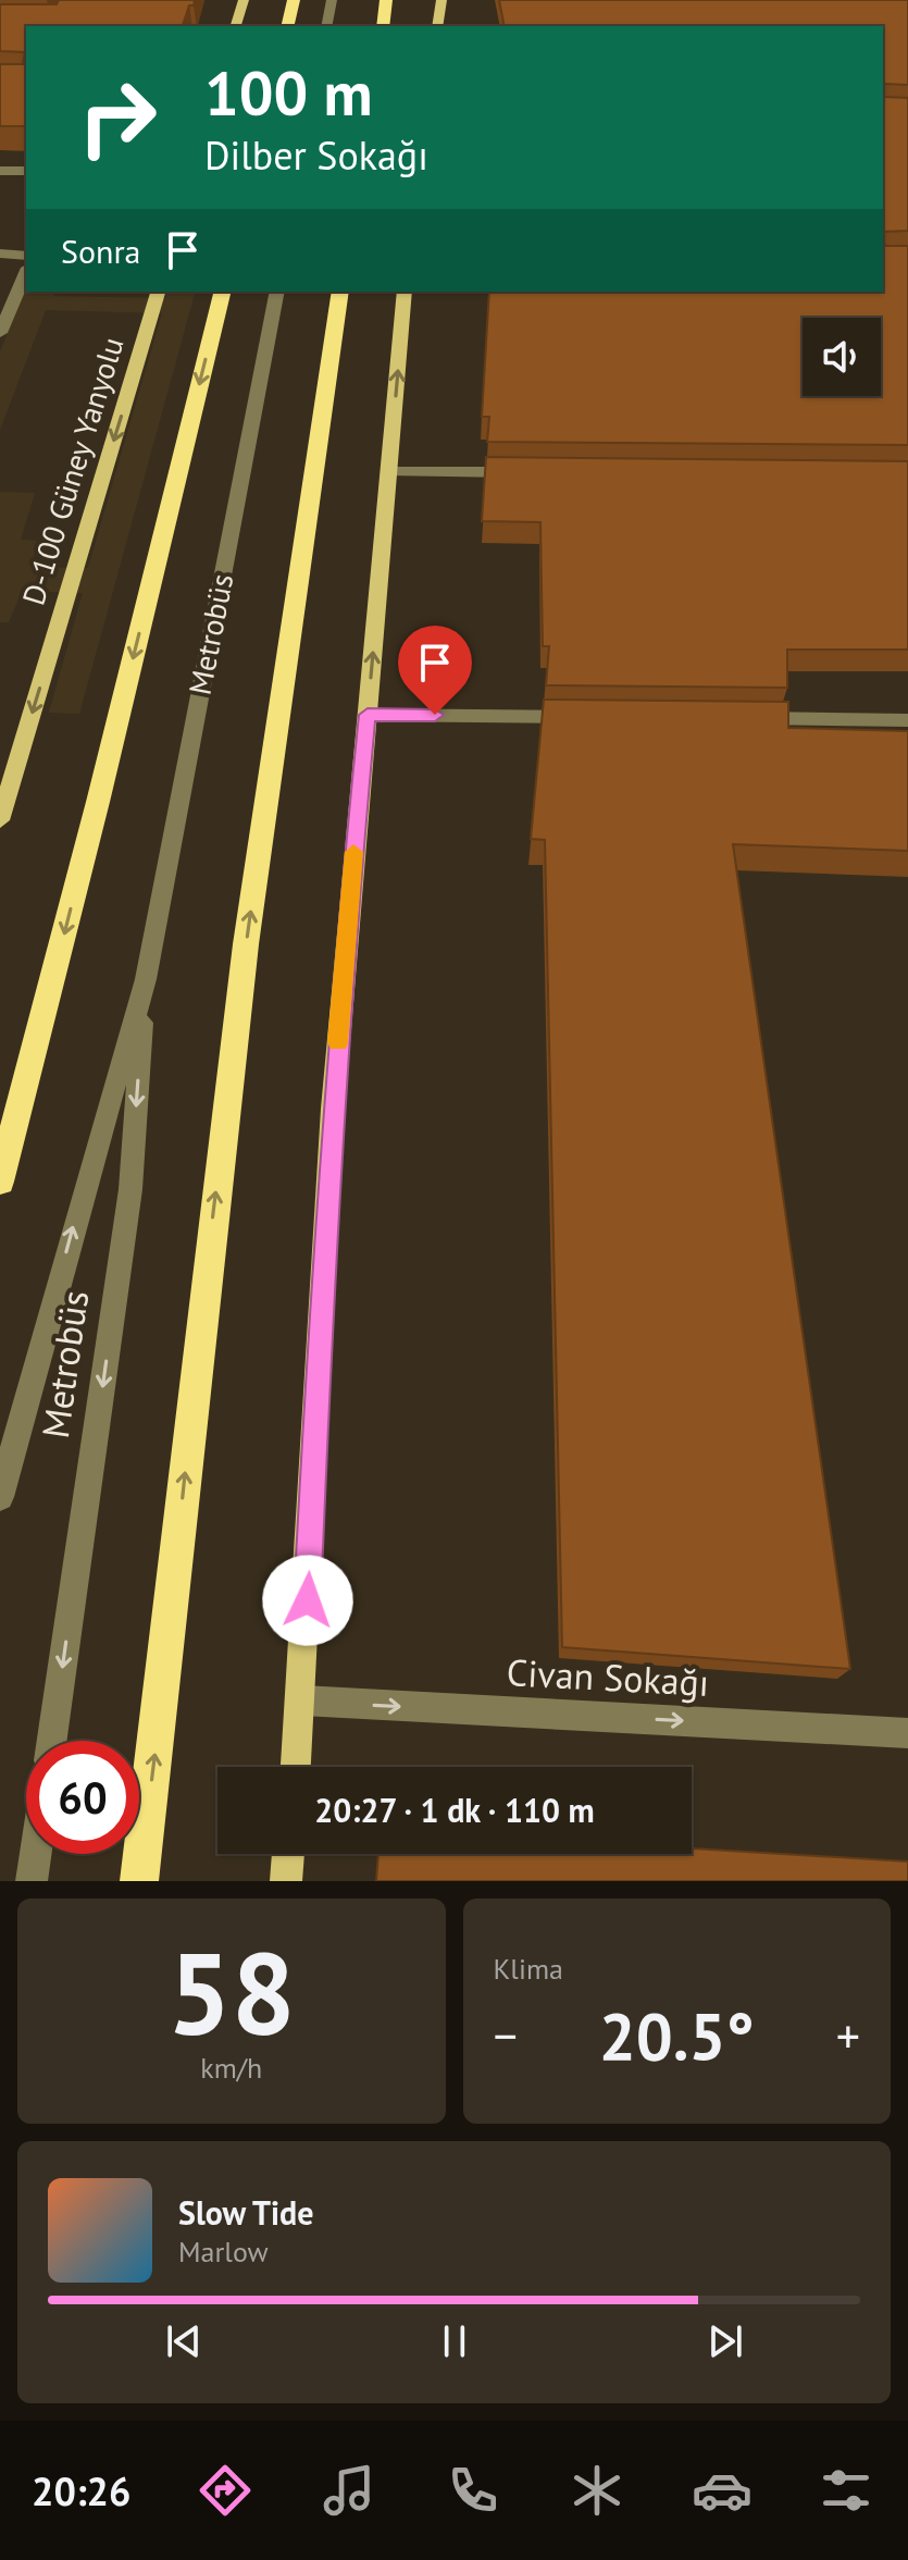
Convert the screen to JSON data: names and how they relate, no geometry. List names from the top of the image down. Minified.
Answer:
{"streets":{"main road":["D-100 Güney Yanyolu"],"street":["Metrobüs","Civan Sokağı"]},"one_way":["D-100 Güney Yanyolu","Civan Sokağı"],"page":{"turn":["100 m","Dilber Sokağı"],"then":"Sonra","limit":"60","trip":"20:27 · 1 dk · 110 m","tile":[["58","km/h"],"Klima"],"heat":["−","20.5°","+"],"song":["Slow Tide","Marlow"],"tabs":"20:26"}}
